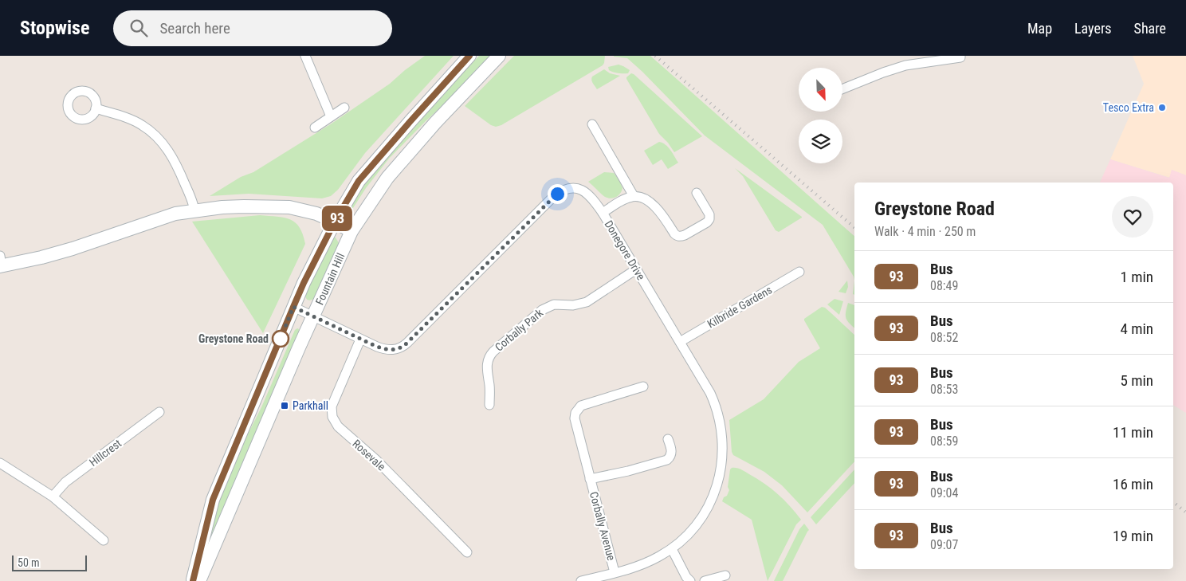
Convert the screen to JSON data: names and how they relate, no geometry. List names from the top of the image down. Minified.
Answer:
{"streets":{"main road":["Fountain Hill"],"street":["Donegore Drive","Kilbride Gardens","Corbally Park","Hillcrest","Rosevale","Corbally Avenue"]},"crossings":[["Donegore Drive","Fountain Hill"],["Donegore Drive","Kilbride Gardens"],["Donegore Drive","Corbally Park"],["Donegore Drive","Rosevale"],["Donegore Drive","Corbally Avenue"]],"places":{"other":["Tesco Extra","Greystone Road"],"transit":["Parkhall"]},"lines":["bus line 93"],"scale_bar":"50 m","north":"bottom right","page":{"header":"Stopwise","search":"Search here","nav":["Map","Layers","Share"],"on_map":"93","heading":["Greystone Road","Walk · 4 min · 250 m"],"list":[{"mark":"93","name":"Bus","note":"08:49","value":"1 min"},{"mark":"93","name":"Bus","note":"08:52","value":"4 min"},{"mark":"93","name":"Bus","note":"08:53","value":"5 min"},{"mark":"93","name":"Bus","note":"08:59","value":"11 min"},{"mark":"93","name":"Bus","note":"09:04","value":"16 min"},{"mark":"93","name":"Bus","note":"09:07","value":"19 min"}],"scale":"50 m"}}
